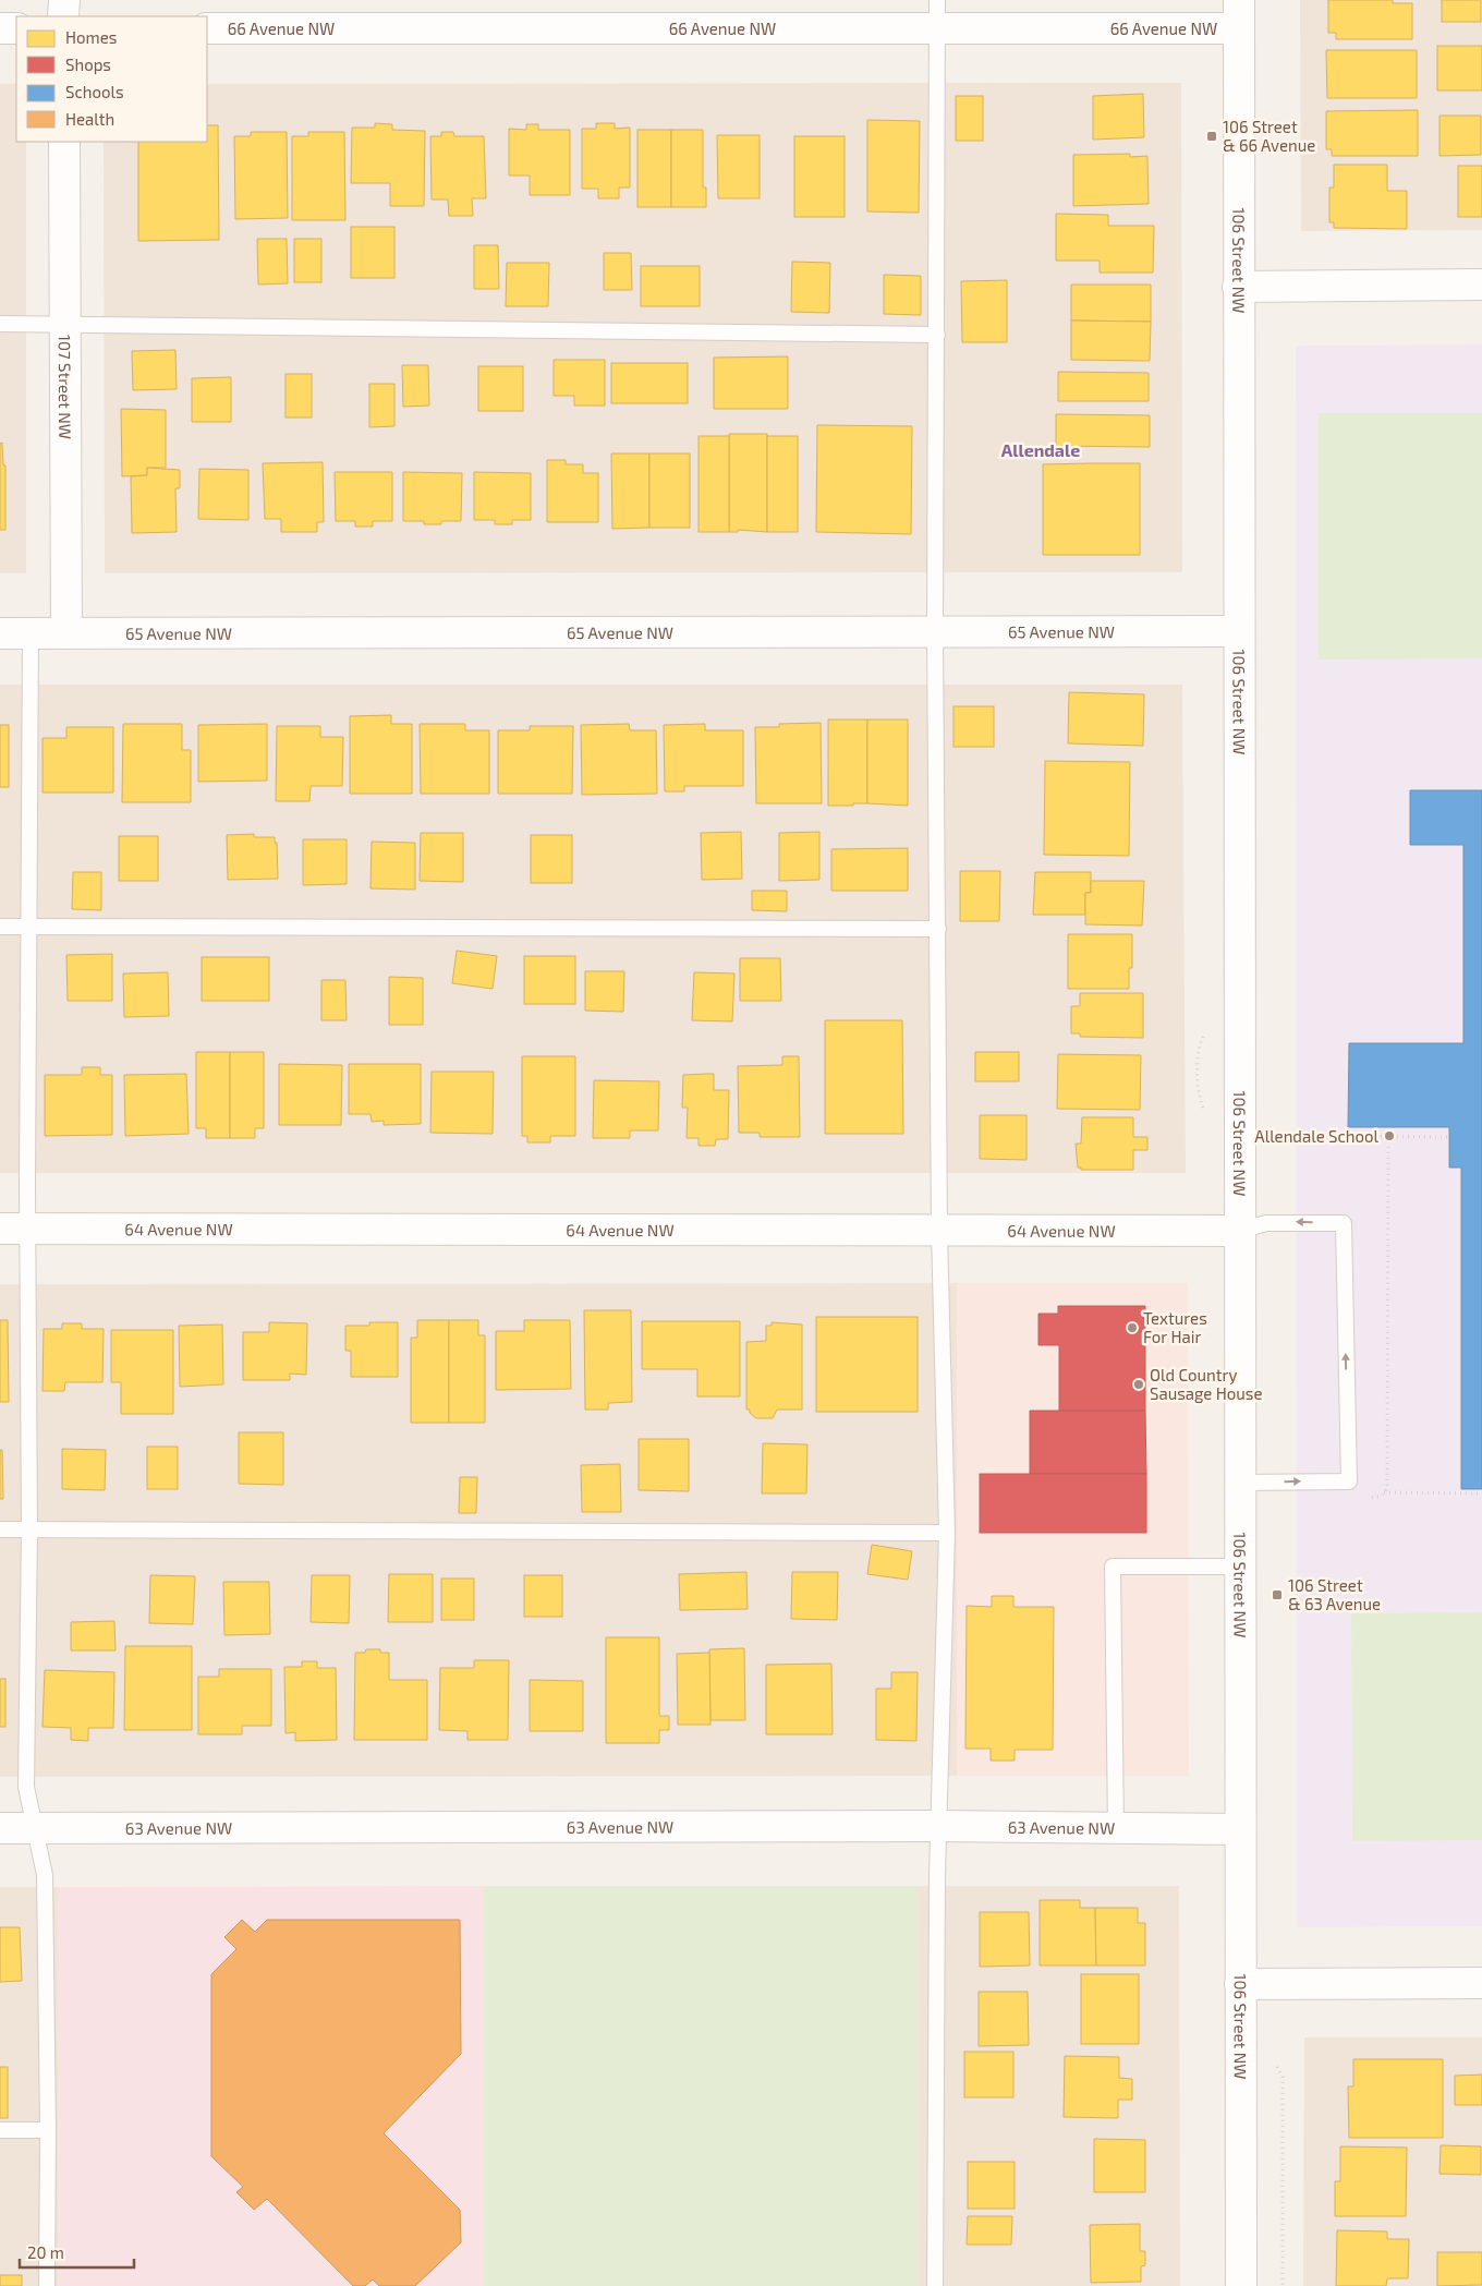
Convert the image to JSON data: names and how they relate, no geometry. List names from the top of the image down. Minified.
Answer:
{"streets":{"street":["66 Avenue NW","106 Street NW","107 Street NW","65 Avenue NW","64 Avenue NW","63 Avenue NW"]},"crossings":[["66 Avenue NW","106 Street NW"],["106 Street NW","65 Avenue NW"],["106 Street NW","64 Avenue NW"],["106 Street NW","63 Avenue NW"],["107 Street NW","65 Avenue NW"]],"districts":["Allendale"],"places":{"transit":["106 Street & 66 Avenue","106 Street & 63 Avenue"],"other":["Allendale School","Textures For Hair","Old Country Sausage House"]},"legend":["Homes","Shops","Schools","Health"],"scale_bar":"20 m"}
